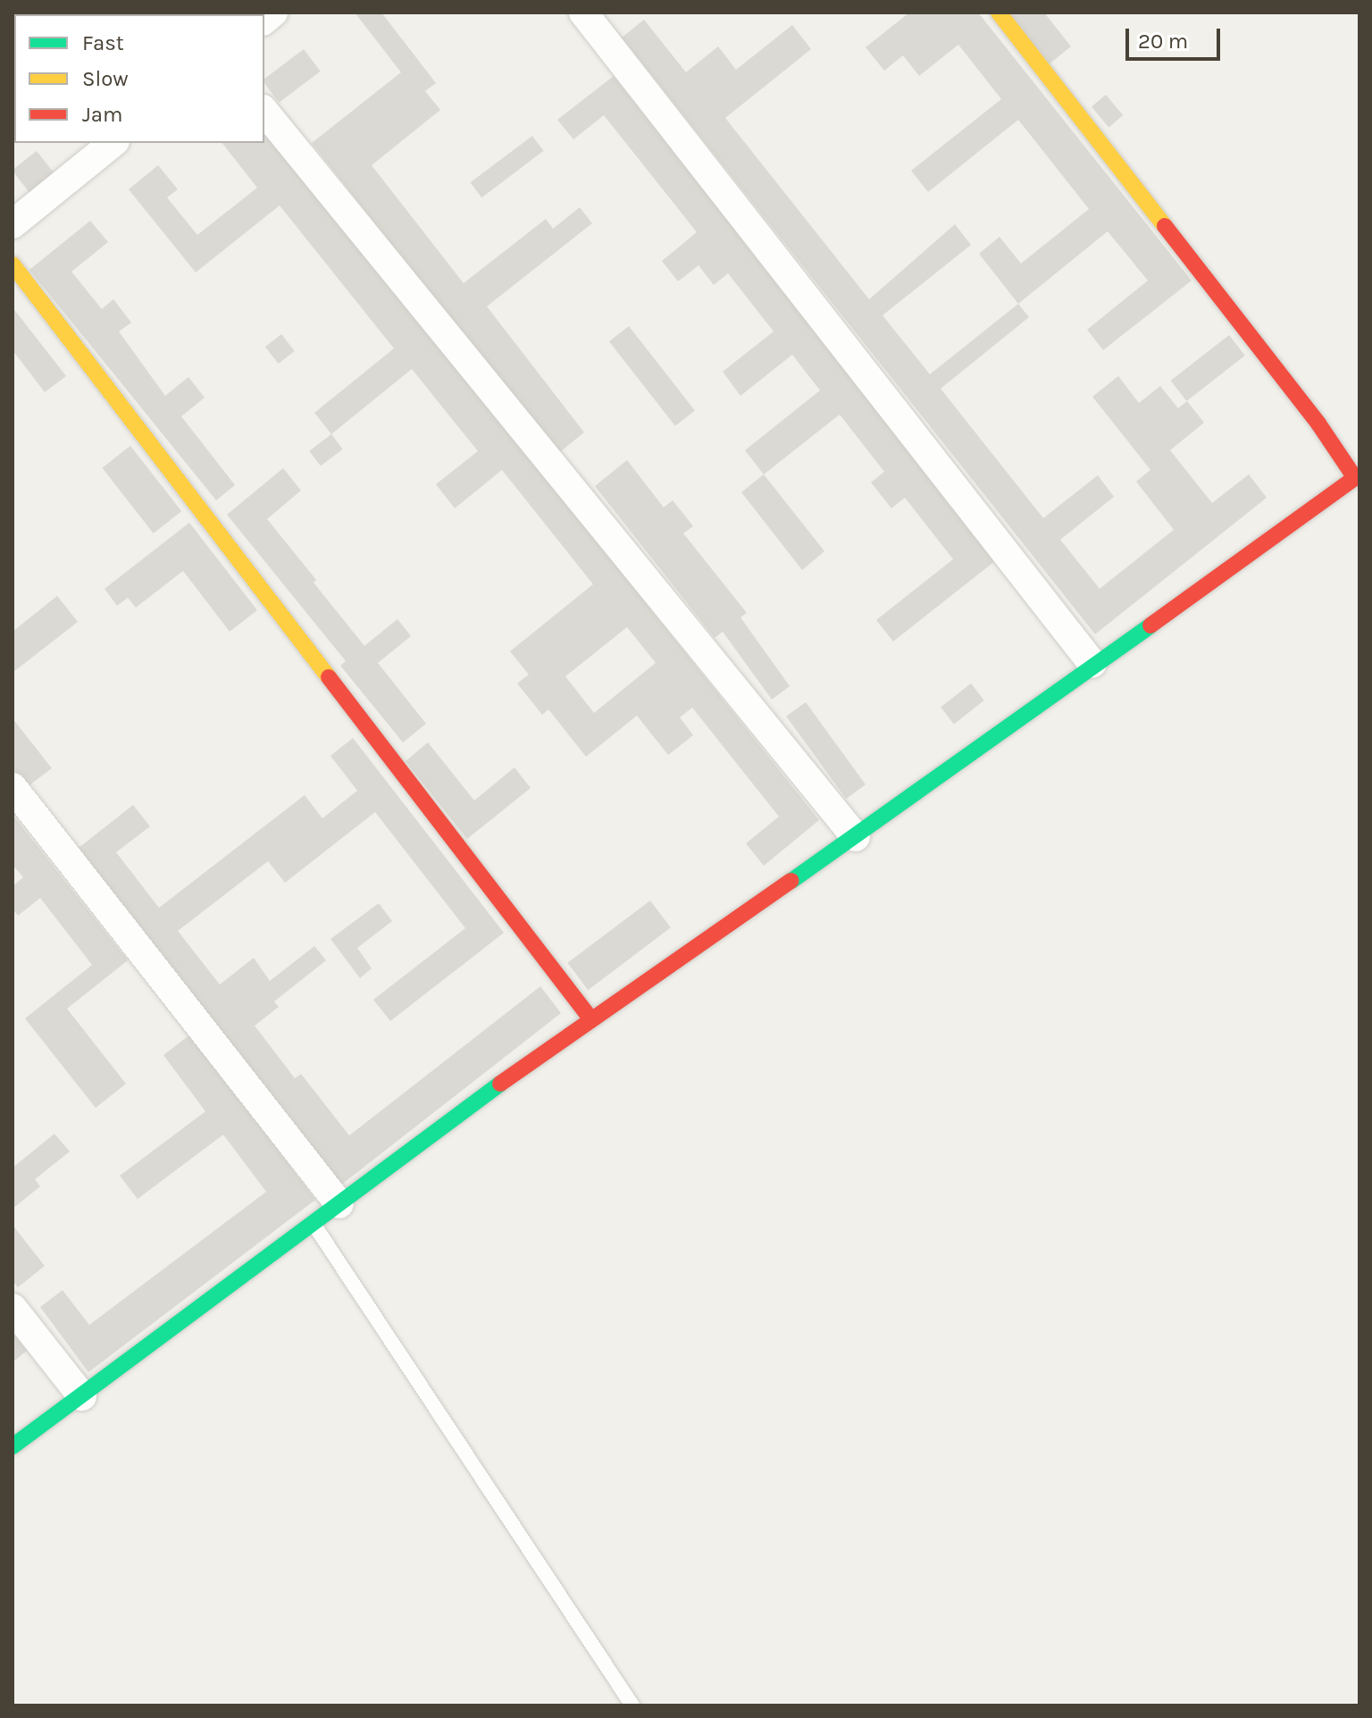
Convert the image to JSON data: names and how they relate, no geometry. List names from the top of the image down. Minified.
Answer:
{"legend":["Fast","Slow","Jam"],"scale_bar":"20 m"}
